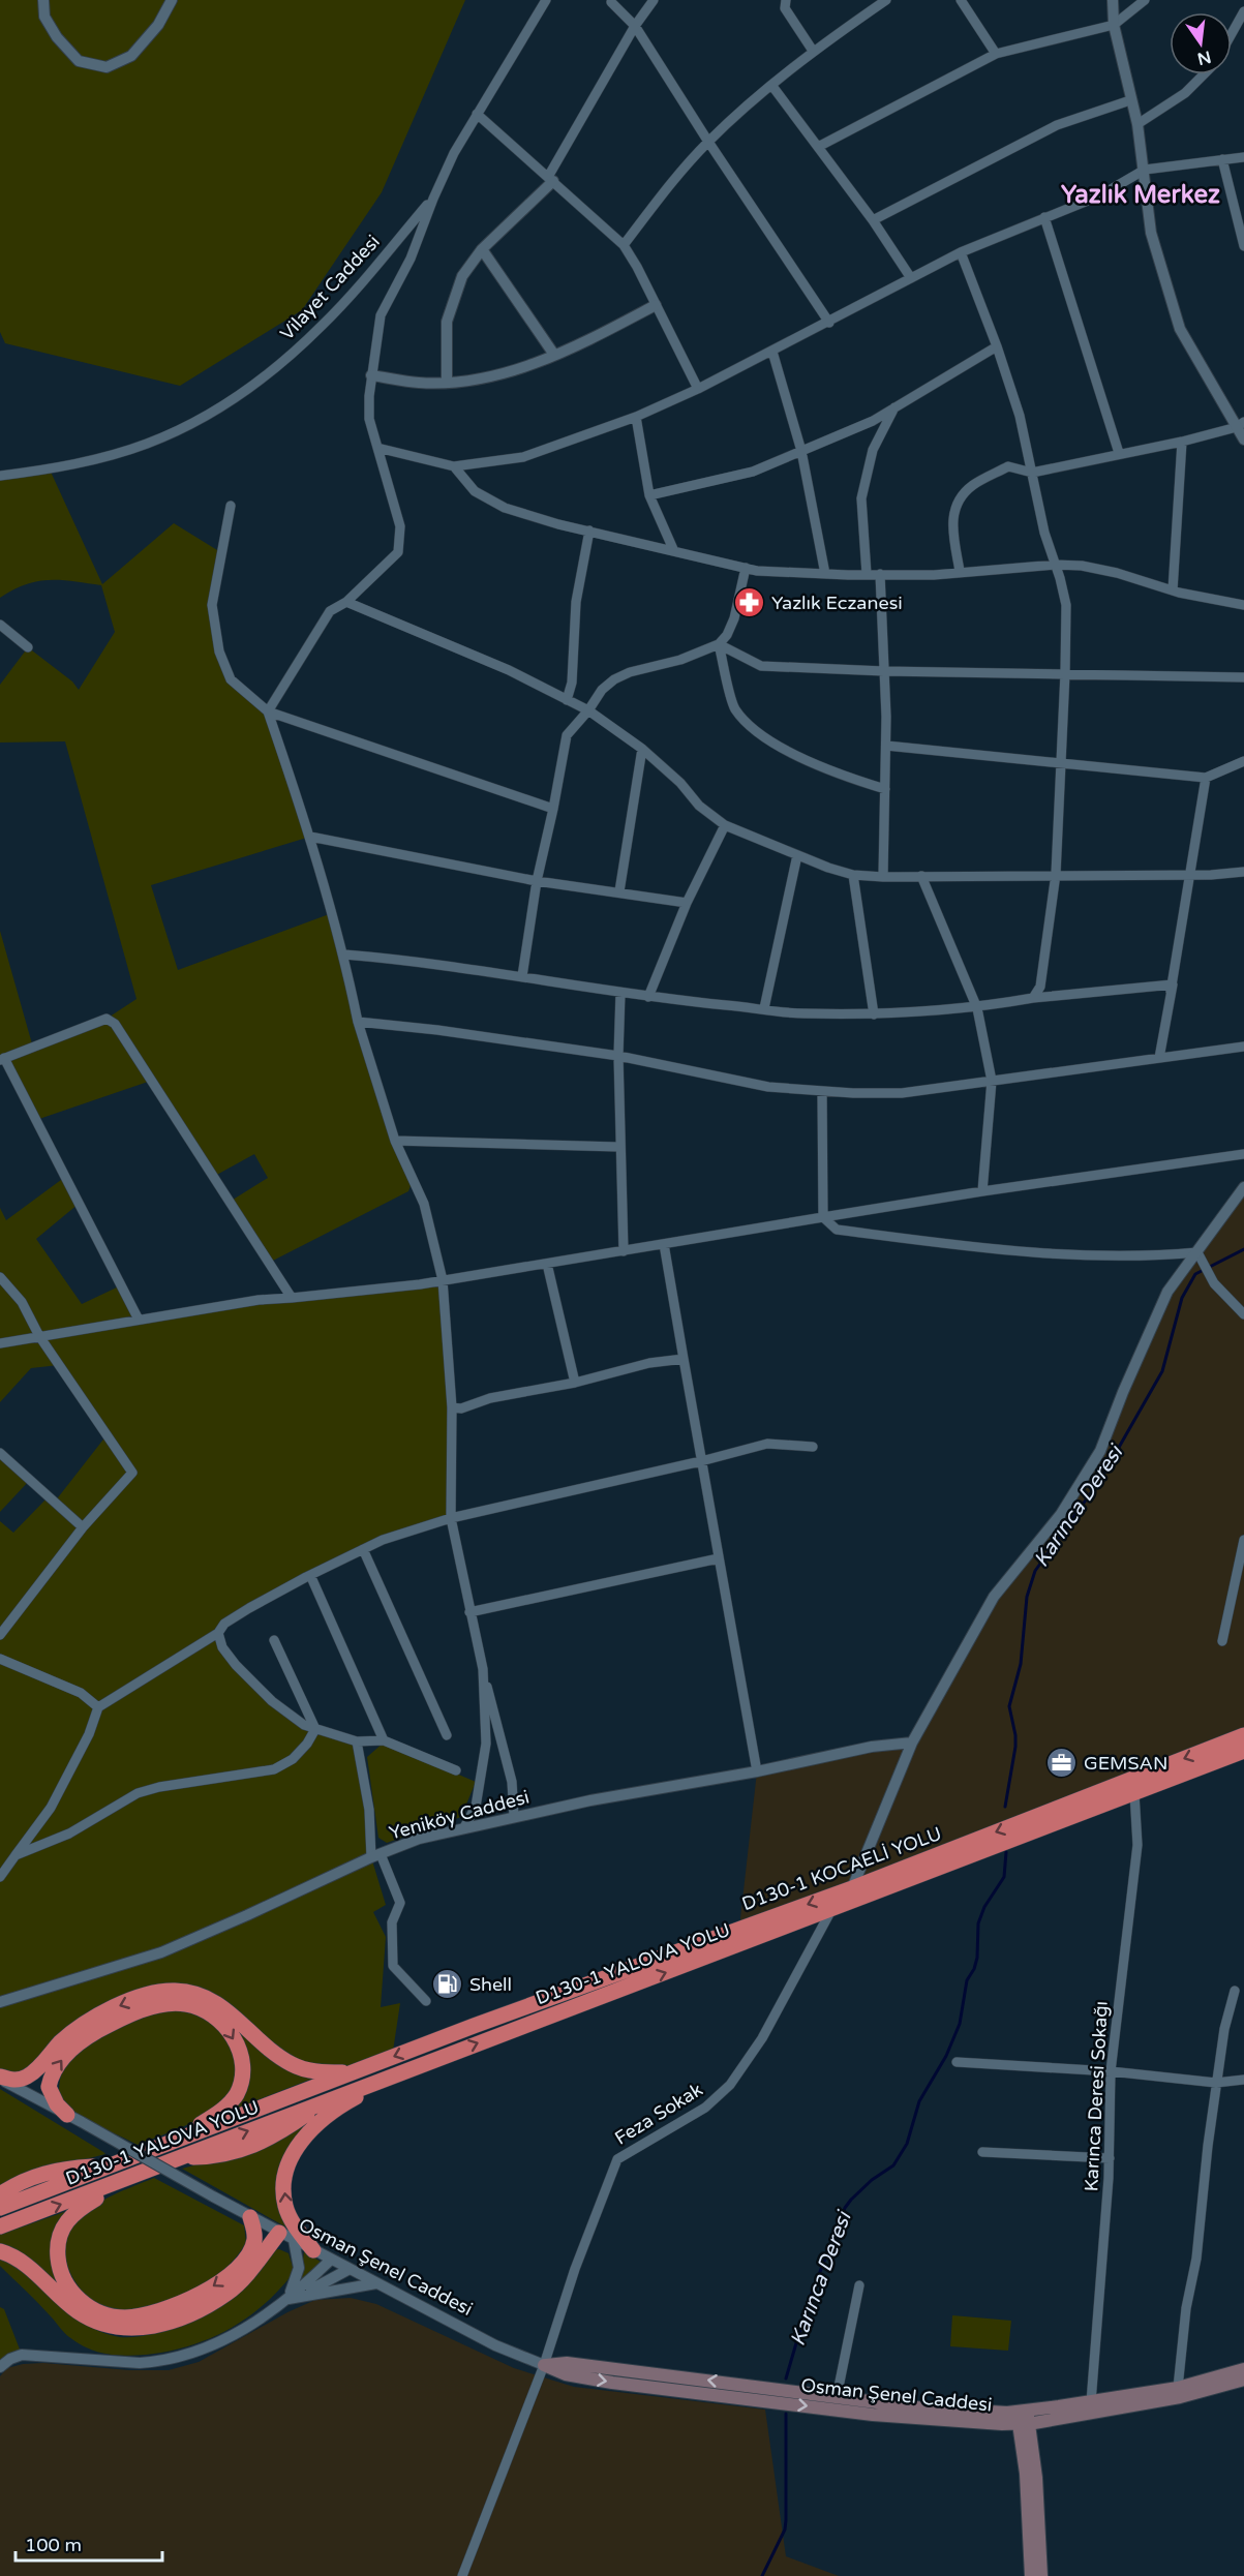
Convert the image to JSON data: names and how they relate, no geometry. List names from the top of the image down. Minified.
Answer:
{"streets":{"highway":["D130-1 KOCAELİ YOLU","D130-1 YALOVA YOLU"],"main road":["Osman Şenel Caddesi"],"street":["Vilayet Caddesi","Yeniköy Caddesi","Karınca Deresi Sokağı","Feza Sokak"]},"crossings":[["D130-1 YALOVA YOLU","Karınca Deresi Sokağı"],["D130-1 YALOVA YOLU","Feza Sokak"],["Karınca Deresi Sokağı","Osman Şenel Caddesi"],["Feza Sokak","Osman Şenel Caddesi"]],"one_way":["D130-1 KOCAELİ YOLU","D130-1 YALOVA YOLU"],"districts":["Yazlık Merkez"],"water":["Karınca Deresi"],"places":{"pharmacy":["Yazlık Eczanesi"],"office":["GEMSAN"],"fuel station":["Shell"]},"scale_bar":"100 m","north":"bottom"}
